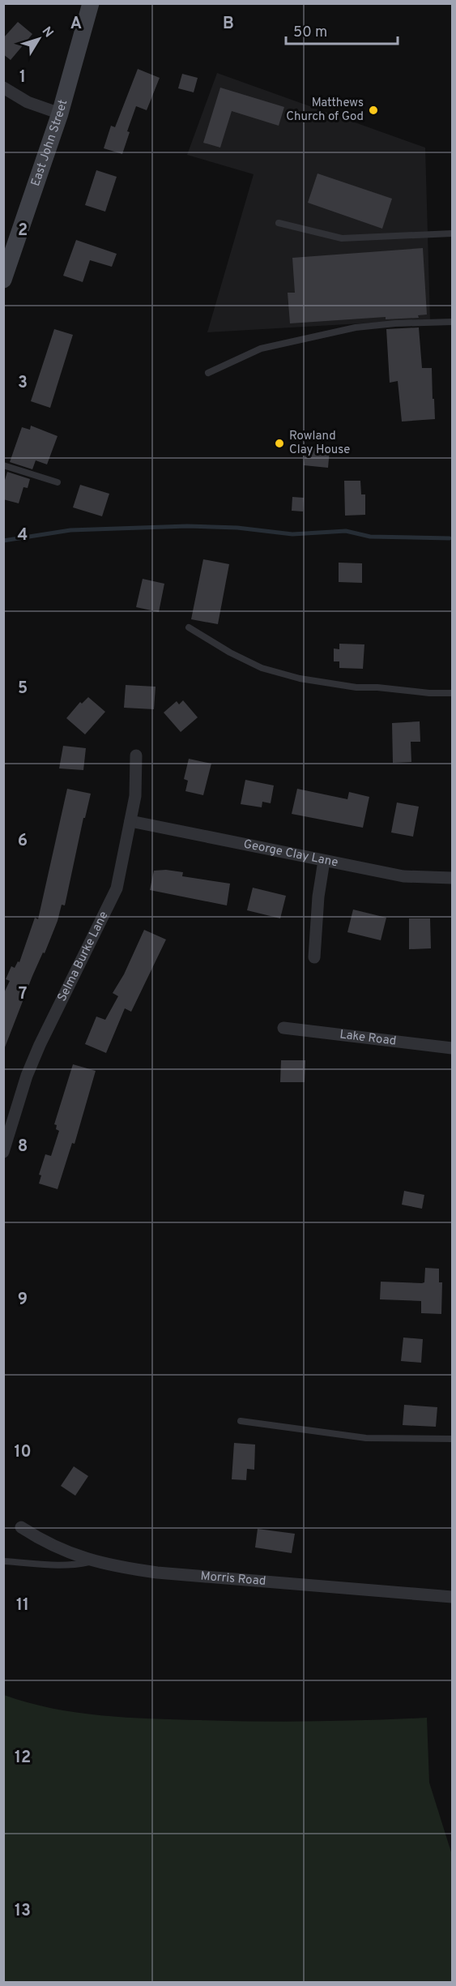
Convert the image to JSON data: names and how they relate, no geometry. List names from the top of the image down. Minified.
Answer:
{"streets":{"main road":["East John Street"],"street":["George Clay Lane","Selma Burke Lane","Lake Road","Morris Road"]},"crossings":[["George Clay Lane","Selma Burke Lane"]],"places":["Matthews Church of God","Rowland Clay House"],"scale_bar":"50 m","north":"top right","grid":{"columns":["A","B"],"rows":["1","2","3","4","5","6","7","8","9","10","11","12","13"]}}
